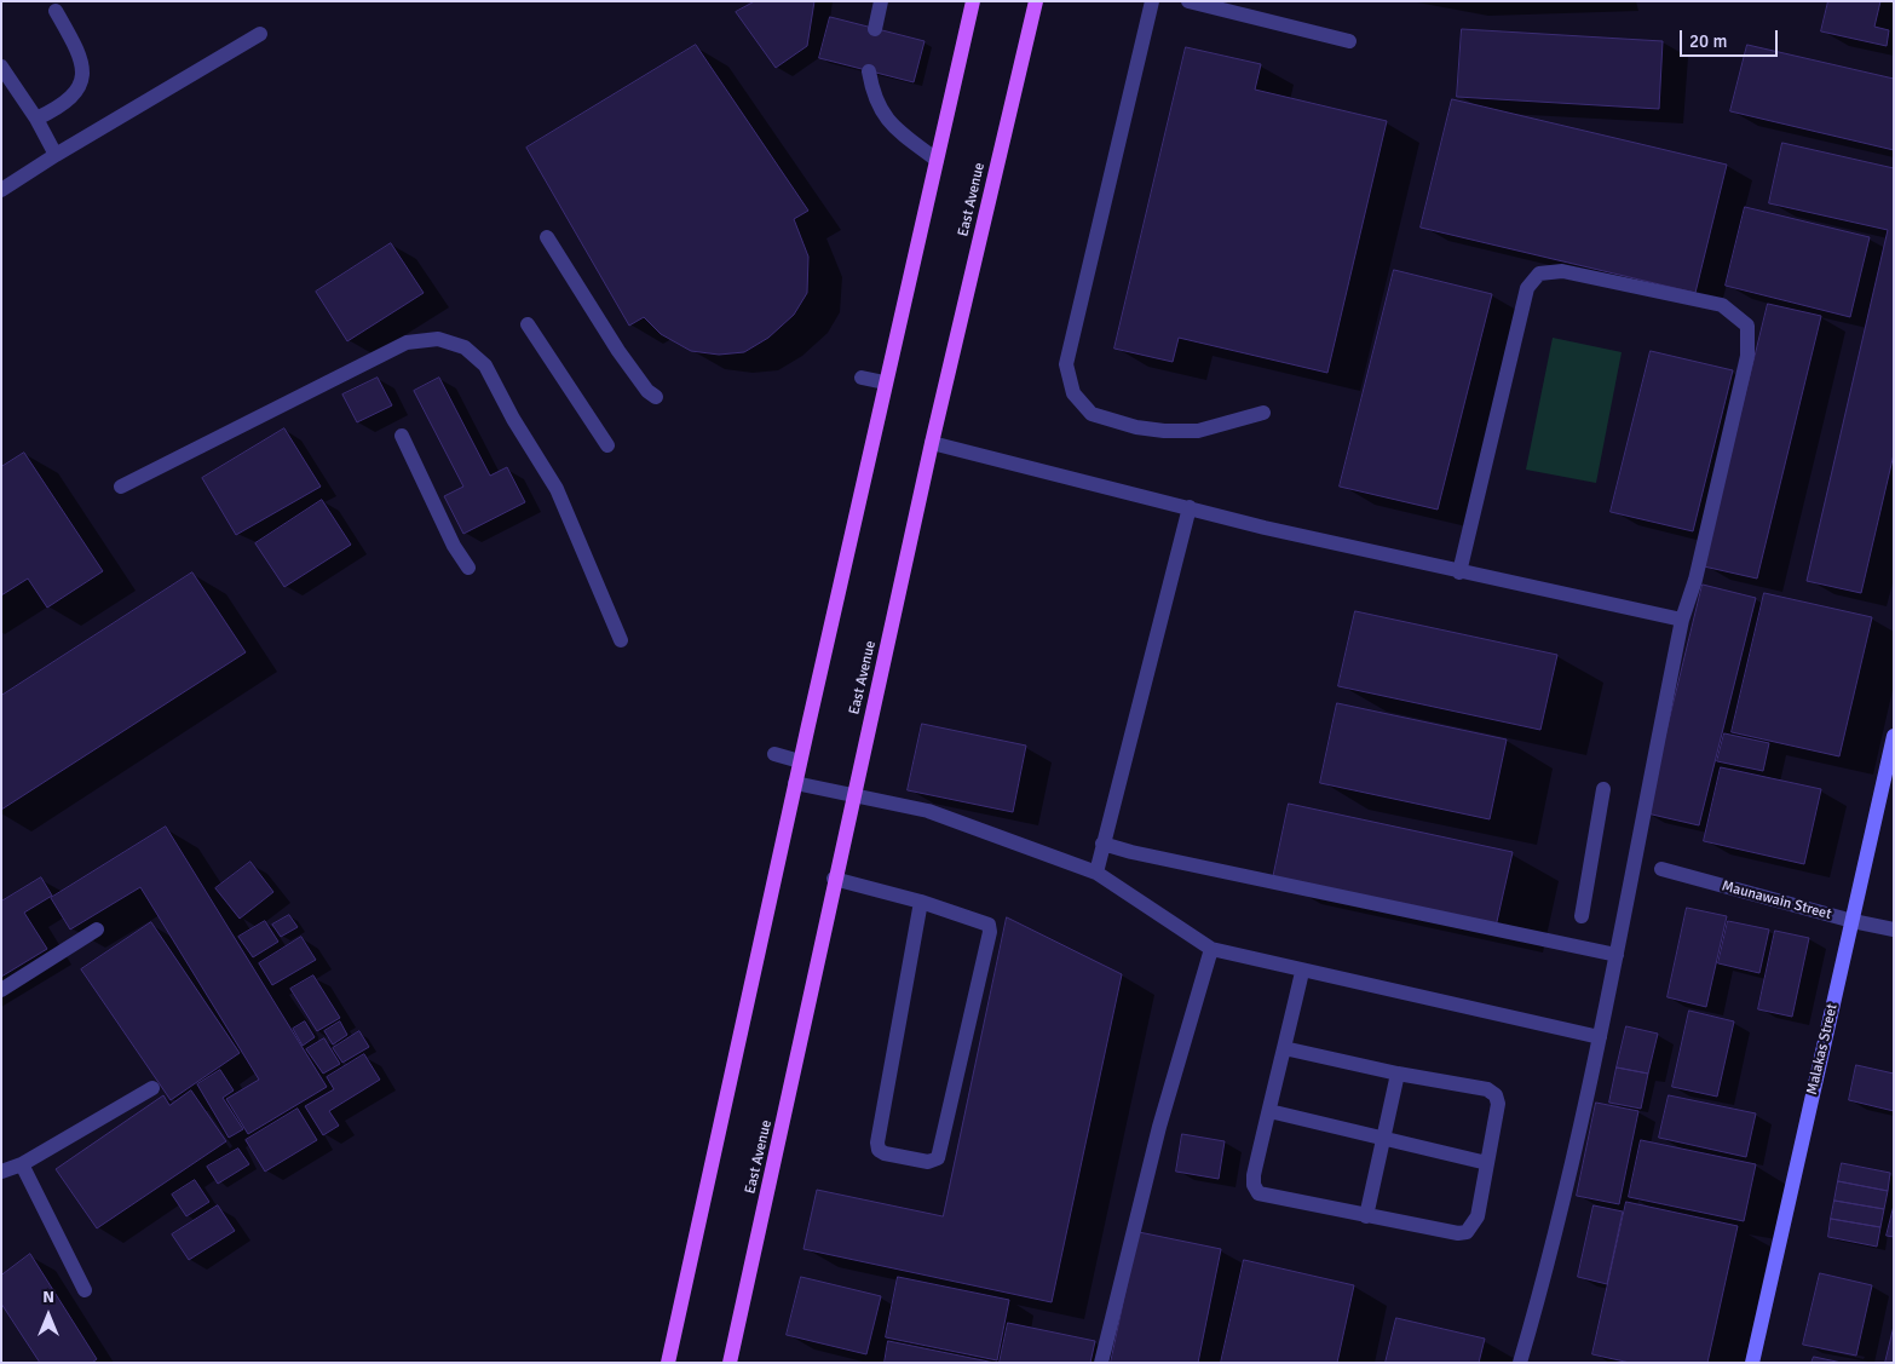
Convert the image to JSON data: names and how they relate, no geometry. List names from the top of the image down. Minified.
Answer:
{"streets":{"main road":["East Avenue"],"street":["Maunawain Street","Malakas Street"]},"crossings":[["Maunawain Street","Malakas Street"]],"scale_bar":"20 m","north":"top"}
